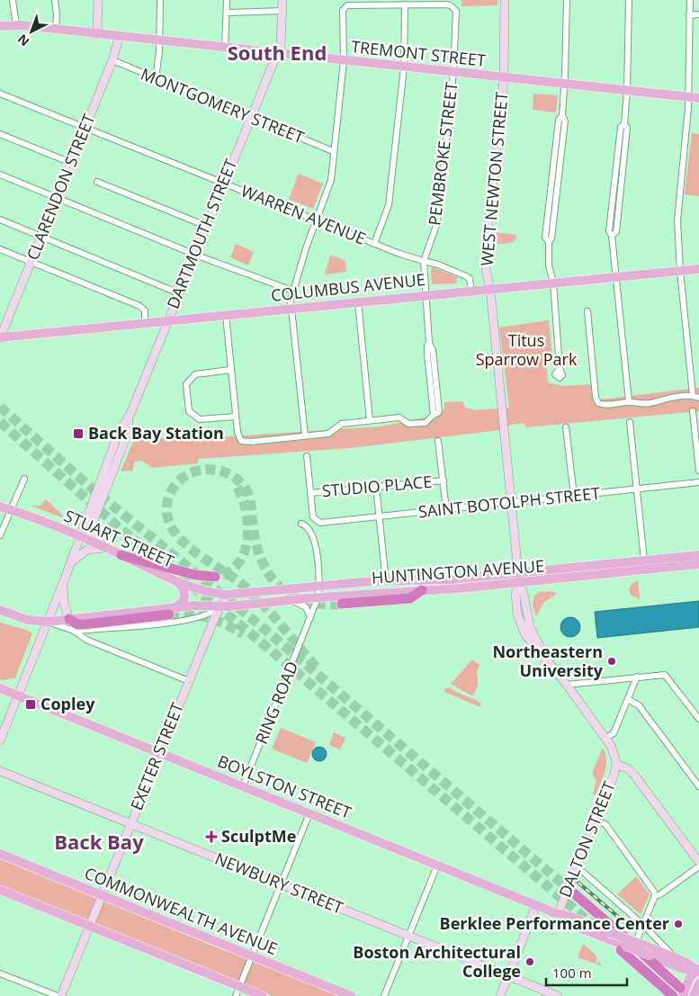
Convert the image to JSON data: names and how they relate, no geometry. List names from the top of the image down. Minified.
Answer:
{"streets":{"main road":["TREMONT STREET","WEST NEWTON STREET","CLARENDON STREET","DARTMOUTH STREET","COLUMBUS AVENUE","STUART STREET","HUNTINGTON AVENUE","EXETER STREET","BOYLSTON STREET","DALTON STREET","NEWBURY STREET","COMMONWEALTH AVENUE"],"street":["MONTGOMERY STREET","PEMBROKE STREET","WARREN AVENUE","STUDIO PLACE","SAINT BOTOLPH STREET","RING ROAD"]},"crossings":[["TREMONT STREET","PEMBROKE STREET"],["TREMONT STREET","WEST NEWTON STREET"],["TREMONT STREET","CLARENDON STREET"],["TREMONT STREET","DARTMOUTH STREET"],["MONTGOMERY STREET","CLARENDON STREET"],["MONTGOMERY STREET","DARTMOUTH STREET"],["PEMBROKE STREET","WARREN AVENUE"],["WEST NEWTON STREET","COLUMBUS AVENUE"],["WEST NEWTON STREET","SAINT BOTOLPH STREET"],["WEST NEWTON STREET","HUNTINGTON AVENUE"],["WEST NEWTON STREET","DALTON STREET"],["CLARENDON STREET","WARREN AVENUE"],["CLARENDON STREET","COLUMBUS AVENUE"],["WARREN AVENUE","DARTMOUTH STREET"],["WARREN AVENUE","COLUMBUS AVENUE"],["DARTMOUTH STREET","COLUMBUS AVENUE"],["DARTMOUTH STREET","STUART STREET"],["DARTMOUTH STREET","HUNTINGTON AVENUE"],["DARTMOUTH STREET","BOYLSTON STREET"],["STUDIO PLACE","SAINT BOTOLPH STREET"],["STUART STREET","HUNTINGTON AVENUE"],["STUART STREET","EXETER STREET"],["HUNTINGTON AVENUE","RING ROAD"],["HUNTINGTON AVENUE","EXETER STREET"],["RING ROAD","BOYLSTON STREET"],["EXETER STREET","BOYLSTON STREET"],["EXETER STREET","NEWBURY STREET"],["EXETER STREET","COMMONWEALTH AVENUE"],["BOYLSTON STREET","DALTON STREET"]],"districts":["South End","Back Bay"],"parks":["Titus Sparrow Park"],"places":{"transit":["Back Bay Station","Copley"],"other":["Northeastern University","Berklee Performance Center","Boston Architectural College"],"health":["SculptMe"]},"scale_bar":"100 m","north":"bottom left"}
